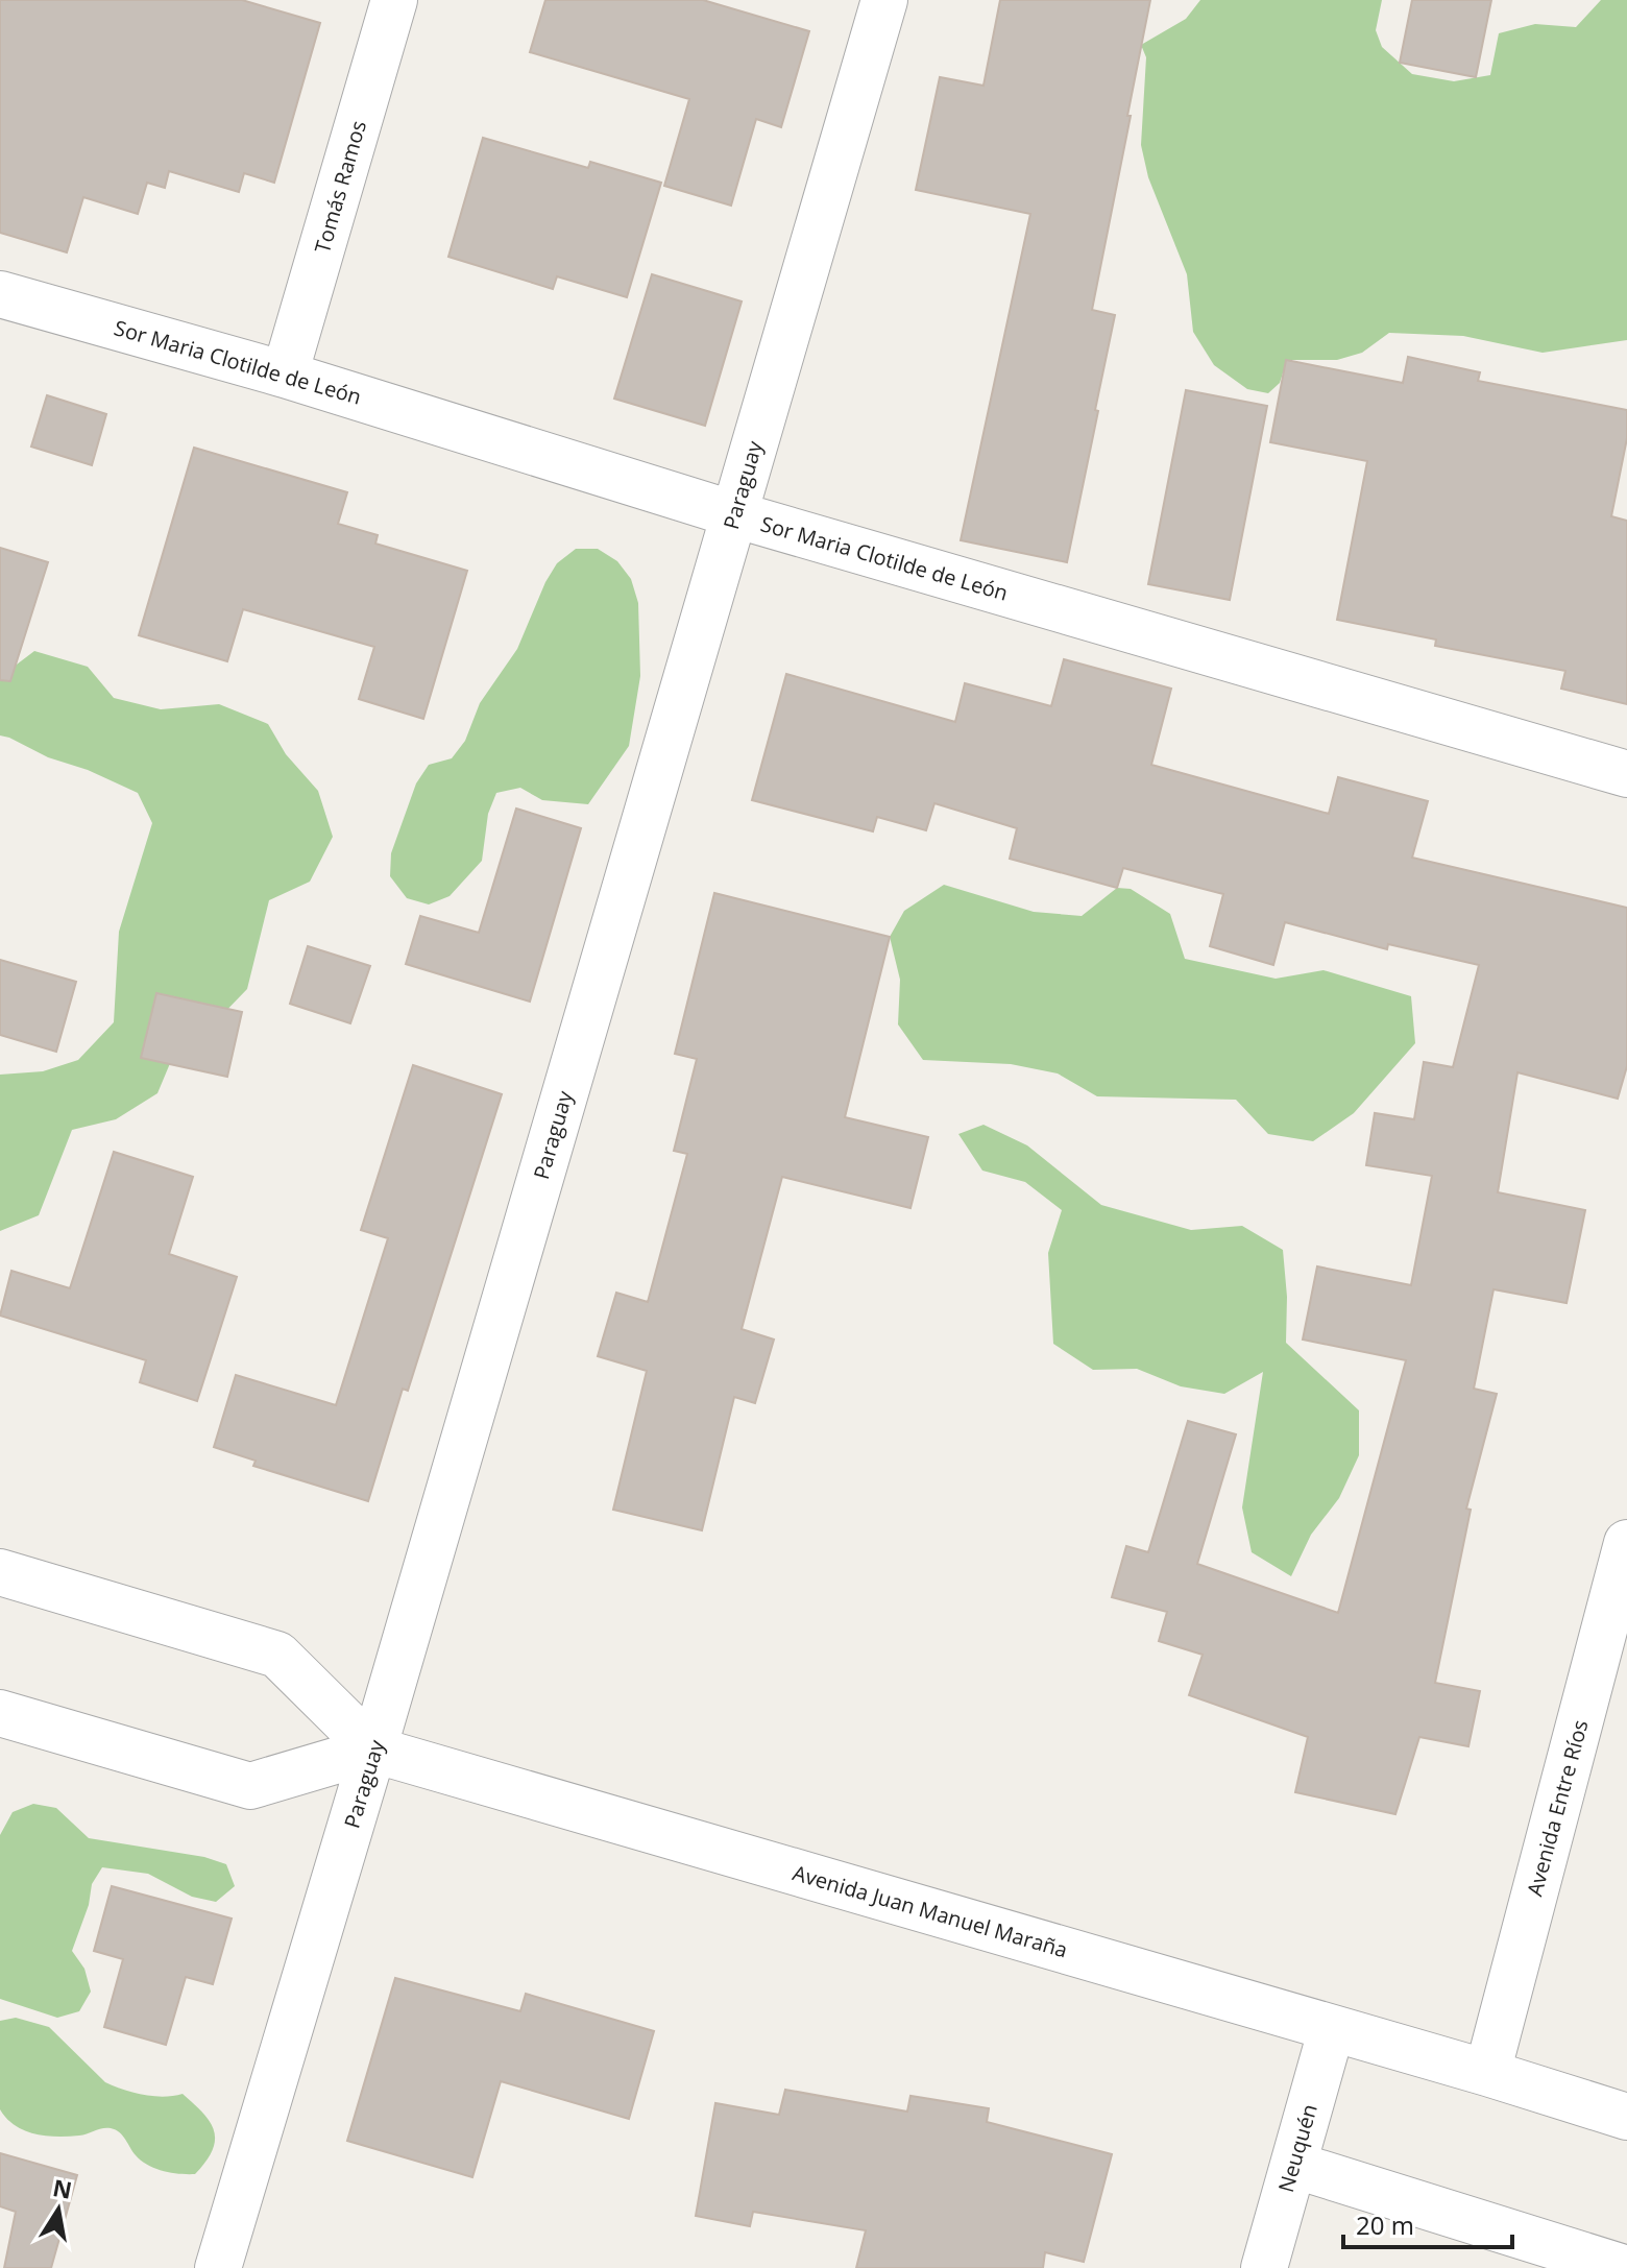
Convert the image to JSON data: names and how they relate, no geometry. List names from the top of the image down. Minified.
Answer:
{"streets":{"street":["Tomás Ramos","Sor Maria Clotilde de León","Paraguay","Avenida Entre Ríos","Avenida Juan Manuel Maraña","Neuquén"]},"crossings":[["Tomás Ramos","Sor Maria Clotilde de León"],["Sor Maria Clotilde de León","Paraguay"],["Paraguay","Avenida Juan Manuel Maraña"],["Avenida Entre Ríos","Avenida Juan Manuel Maraña"],["Avenida Juan Manuel Maraña","Neuquén"]],"scale_bar":"20 m","north":"top"}
